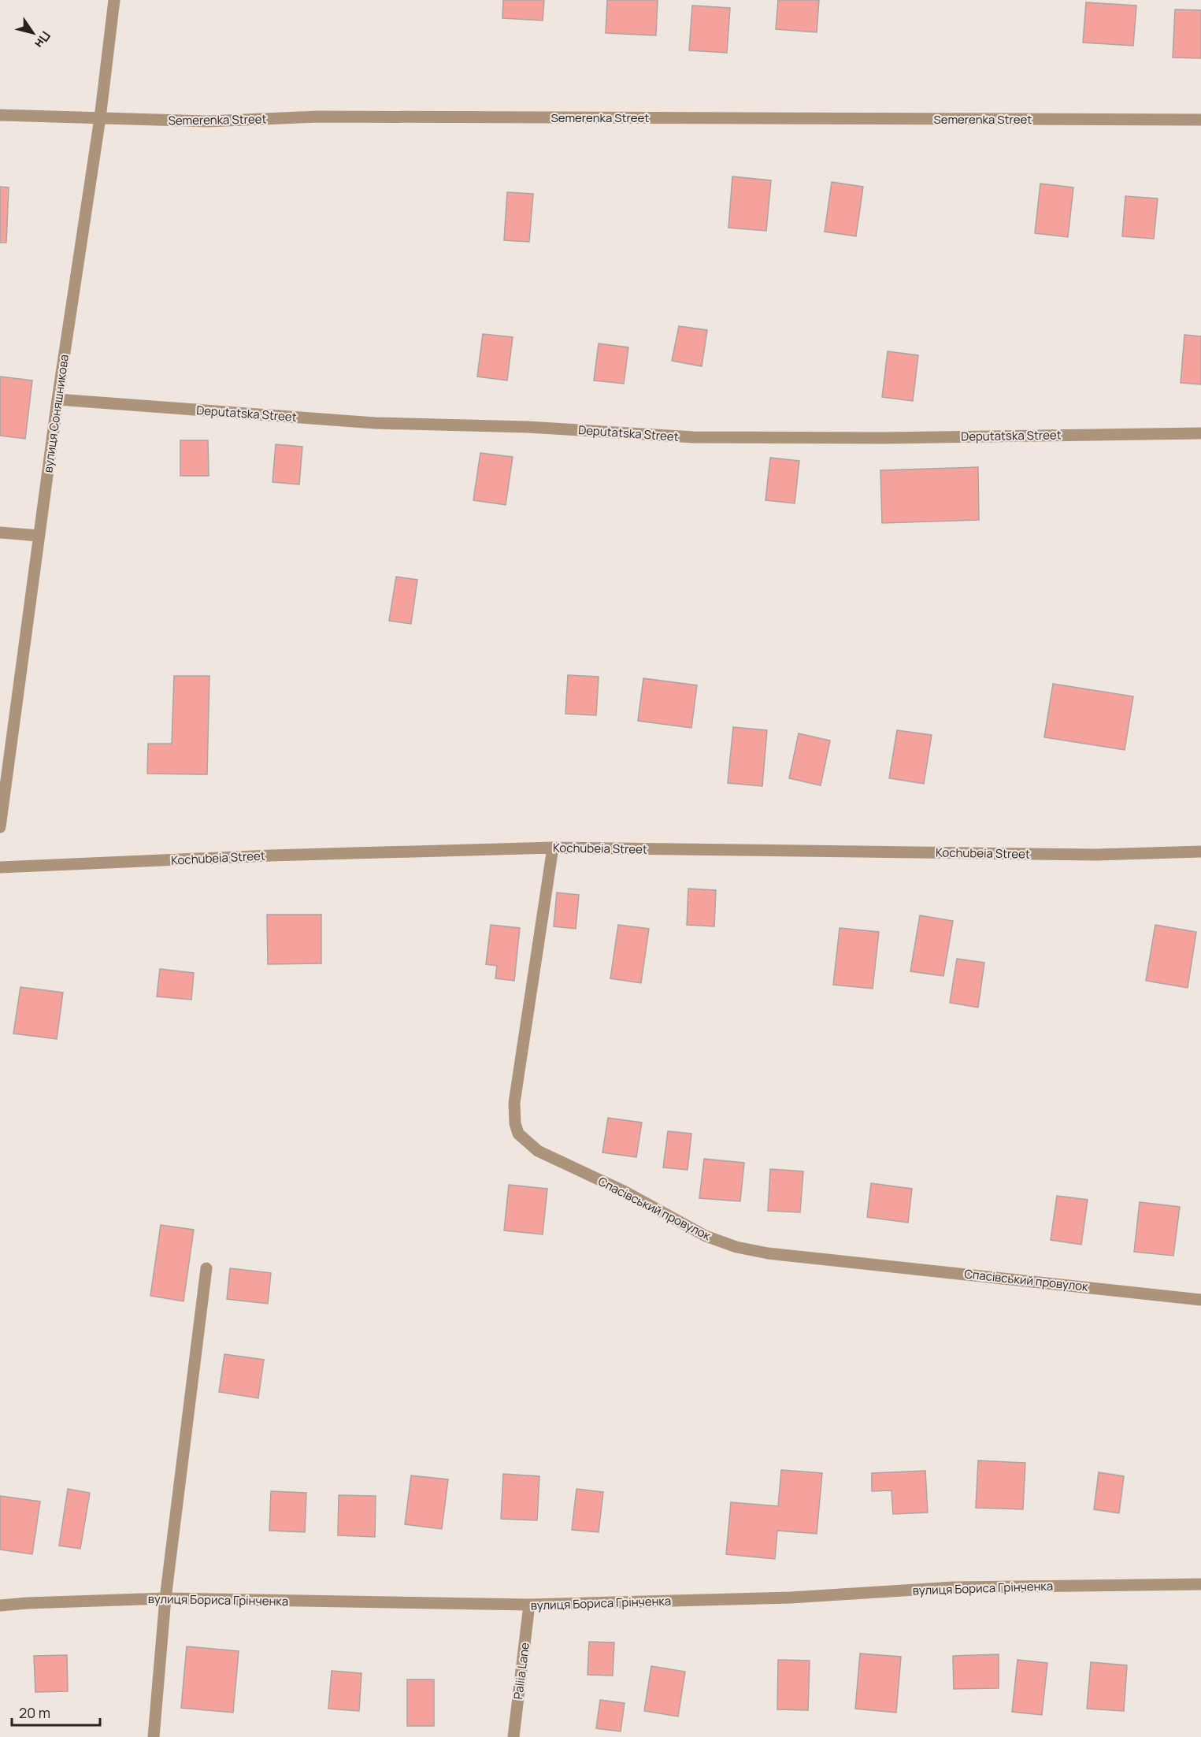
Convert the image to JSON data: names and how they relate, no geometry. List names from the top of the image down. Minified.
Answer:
{"streets":{"street":["Semerenka Street","вулиця Соняшникова","Deputatska Street","Kochubeia Street","Спасівський провулок","вулиця Бориса Грінченка","Paliia Lane"]},"crossings":[["Semerenka Street","вулиця Соняшникова"],["вулиця Соняшникова","Deputatska Street"],["Kochubeia Street","Спасівський провулок"],["вулиця Бориса Грінченка","Paliia Lane"]],"scale_bar":"20 m","north":"bottom right"}
